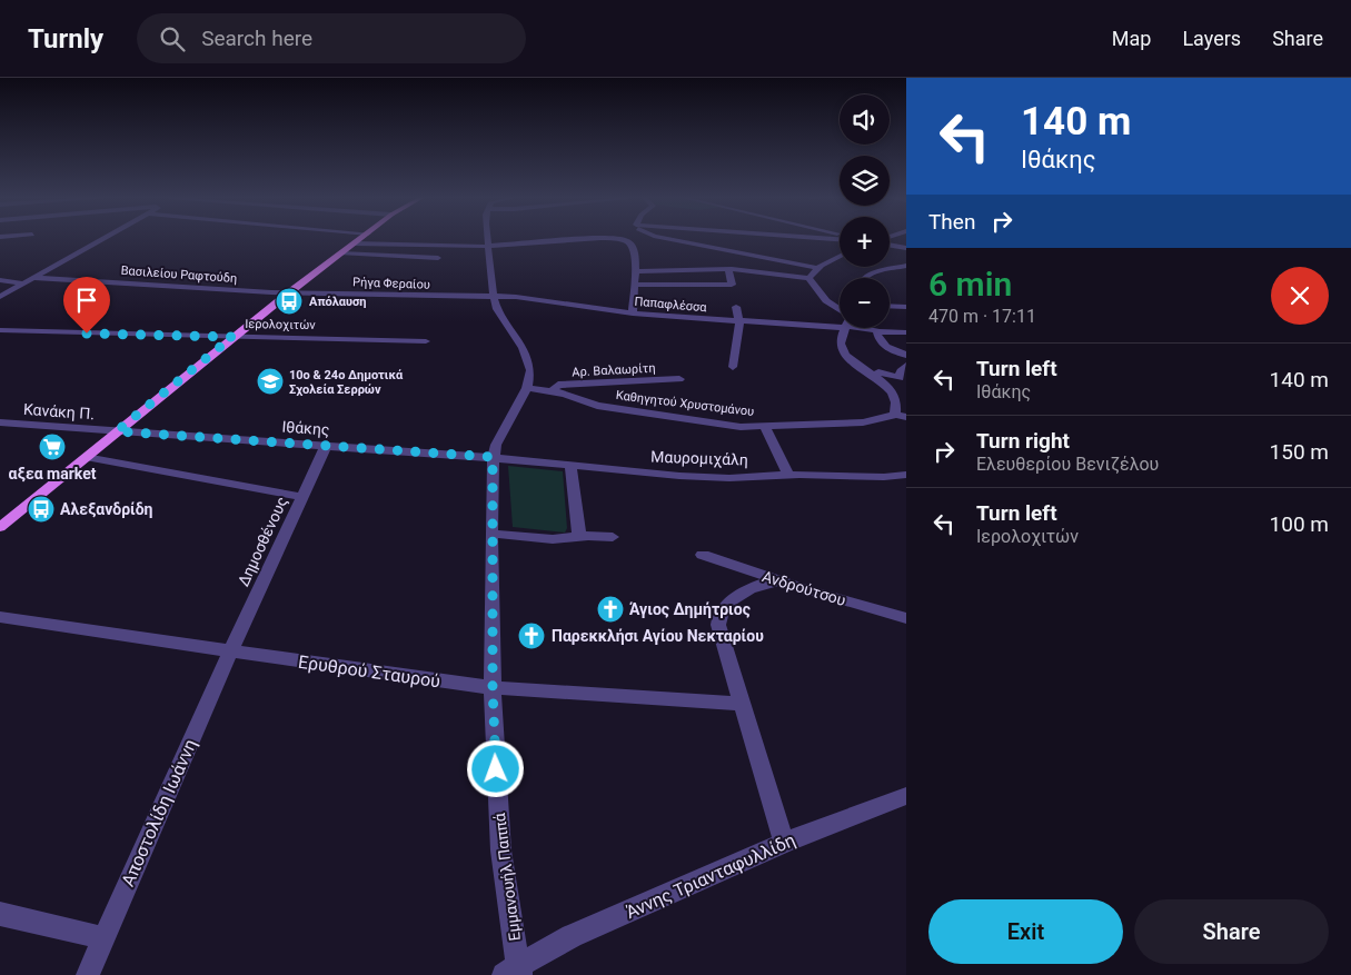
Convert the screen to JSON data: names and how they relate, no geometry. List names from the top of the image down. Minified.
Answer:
{"streets":{"street":["Βασιλείου Ραφτούδη","Ρήγα Φεραίου","Παπαφλέσσα","Ιερολοχιτών","Αρ. Βαλαωρίτη","Καθηγητού Χρυστομάνου","Κανάκη Π.","Ιθάκης","Μαυρομιχάλη","Δημοσθένους","Ανδρούτσου","Ερυθρού Σταυρού","Αποστολίδη Ιωάννη","Άννης Τριανταφυλλίδη","Εμμανουήλ Παππά"]},"crossings":[["Βασιλείου Ραφτούδη","Ρήγα Φεραίου"],["Ρήγα Φεραίου","Παπαφλέσσα"],["Ρήγα Φεραίου","Εμμανουήλ Παππά"],["Παπαφλέσσα","Εμμανουήλ Παππά"],["Αρ. Βαλαωρίτη","Καθηγητού Χρυστομάνου"],["Καθηγητού Χρυστομάνου","Εμμανουήλ Παππά"],["Κανάκη Π.","Ιθάκης"],["Ιθάκης","Μαυρομιχάλη"],["Ιθάκης","Δημοσθένους"],["Ιθάκης","Εμμανουήλ Παππά"],["Μαυρομιχάλη","Εμμανουήλ Παππά"],["Δημοσθένους","Ερυθρού Σταυρού"],["Δημοσθένους","Αποστολίδη Ιωάννη"],["Ερυθρού Σταυρού","Αποστολίδη Ιωάννη"],["Ερυθρού Σταυρού","Εμμανουήλ Παππά"],["Άννης Τριανταφυλλίδη","Εμμανουήλ Παππά"]],"places":{"bus stop":["Απόλαυση","Αλεξανδρίδη"],"school or university":["10ο & 24ο Δημοτικά Σχολεία Σερρών"],"supermarket":["αξεα market"],"church":["Άγιος Δημήτριος","Παρεκκλήσι Αγίου Νεκταρίου"]},"page":{"header":"Turnly","search":"Search here","nav":["Map","Layers","Share"],"turn":["140 m","Ιθάκης"],"map_buttons":["+","−"],"then":"Then","heading":["6 min","470 m · 17:11"],"list":[{"name":"Turn left","note":"Ιθάκης","value":"140 m"},{"name":"Turn right","note":"Ελευθερίου Βενιζέλου","value":"150 m"},{"name":"Turn left","note":"Ιερολοχιτών","value":"100 m"}],"buttons":["Exit","Share"]}}
